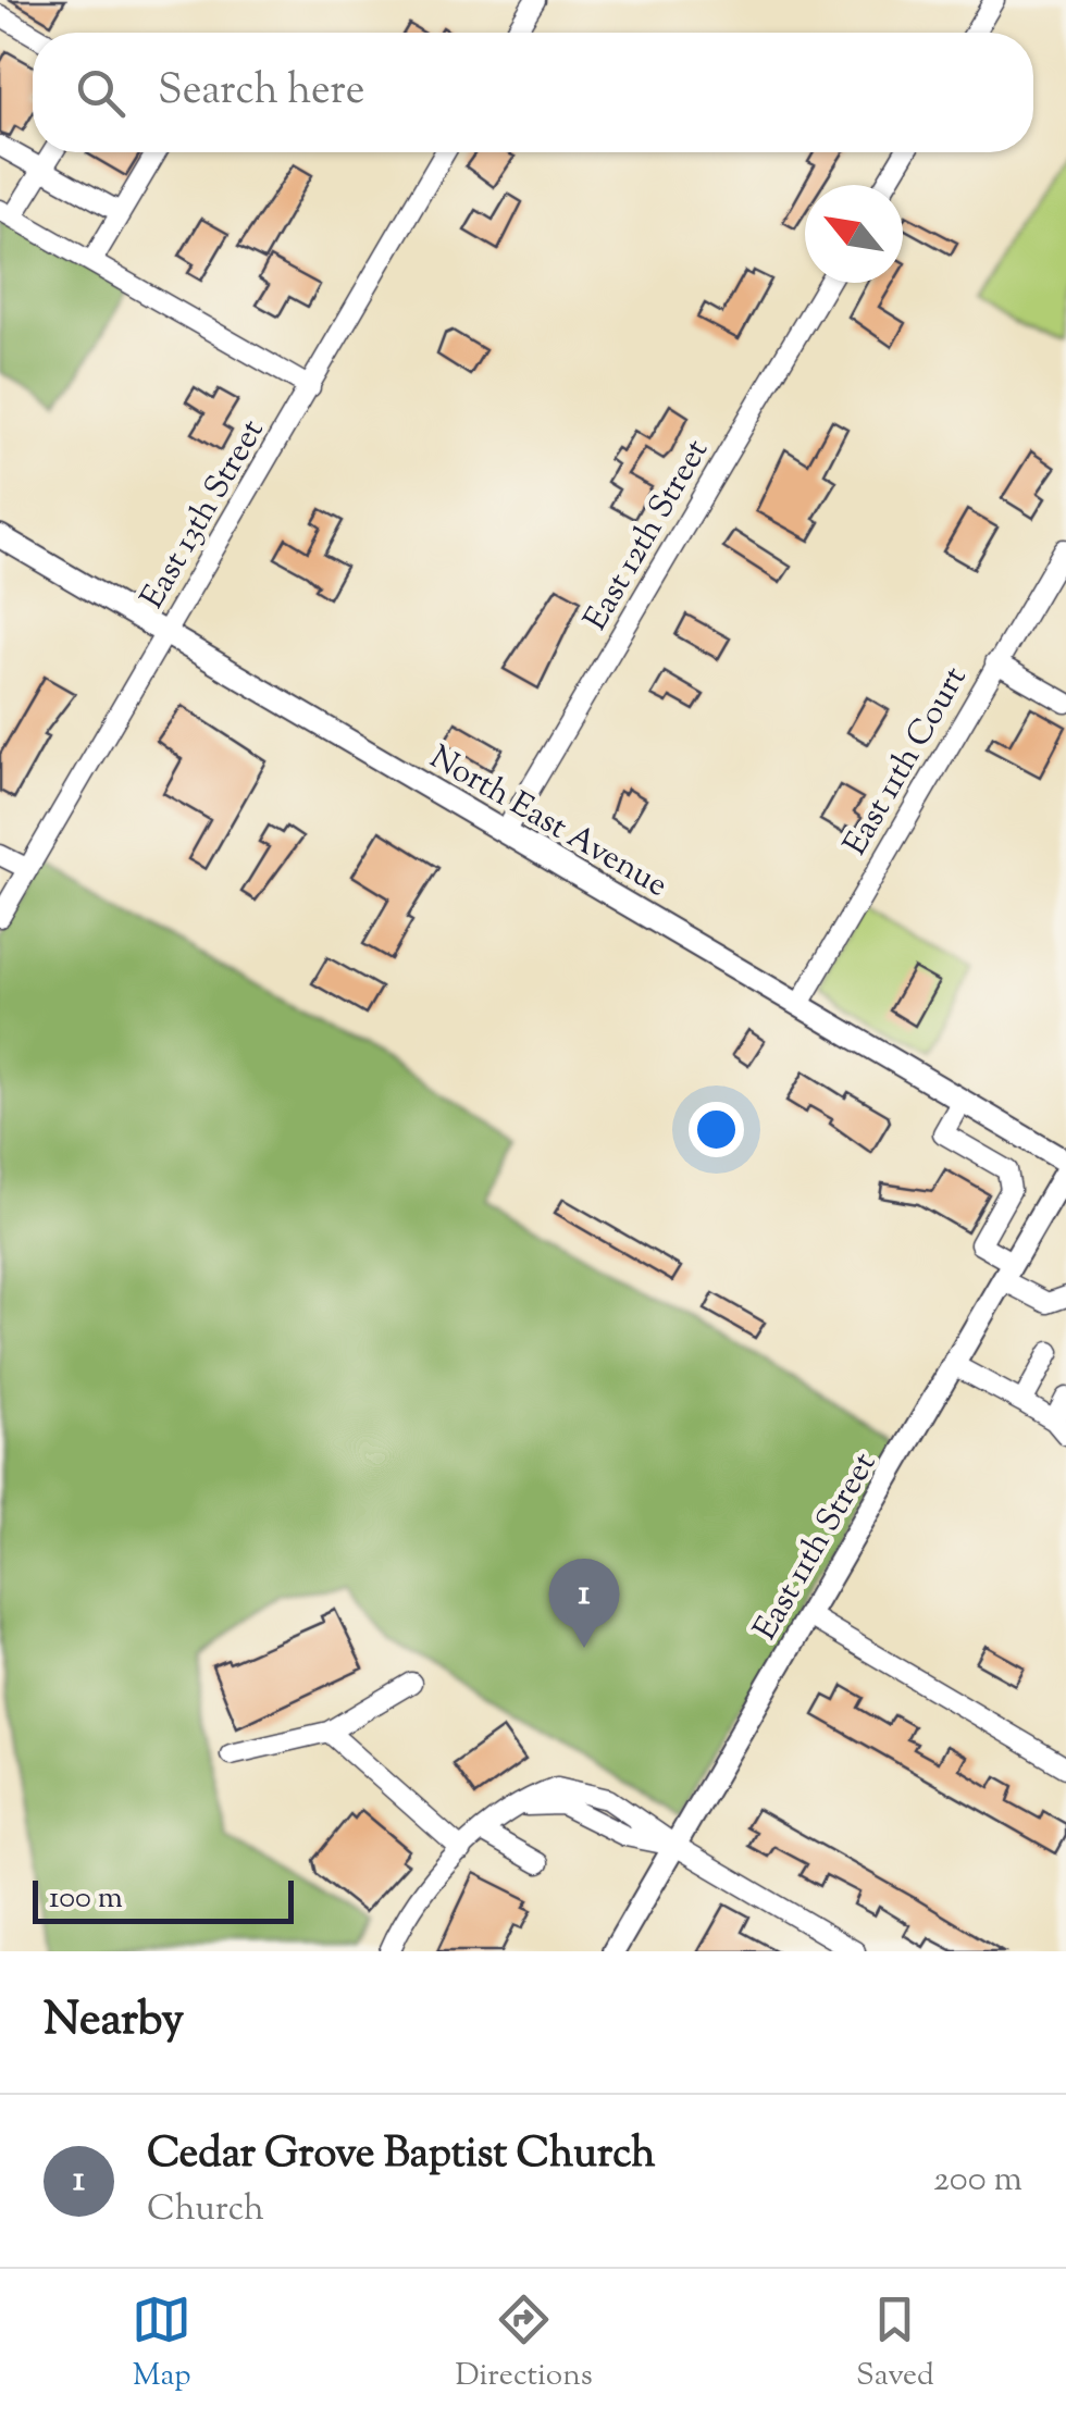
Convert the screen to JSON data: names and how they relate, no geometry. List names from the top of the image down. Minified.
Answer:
{"streets":{"main road":["North East Avenue","East 11th Street"],"street":["East 13th Street","East 12th Street","East 11th Court"]},"crossings":[["East 13th Street","North East Avenue"],["East 12th Street","North East Avenue"],["East 11th Court","North East Avenue"]],"scale_bar":"100 m","north":"top left","page":{"search":"Search here","pins":"1","scale":"100 m","heading":"Nearby","list":[{"mark":"1","name":"Cedar Grove Baptist Church","note":"Church","value":"200 m"}],"nav":["Map","Directions","Saved"]}}
